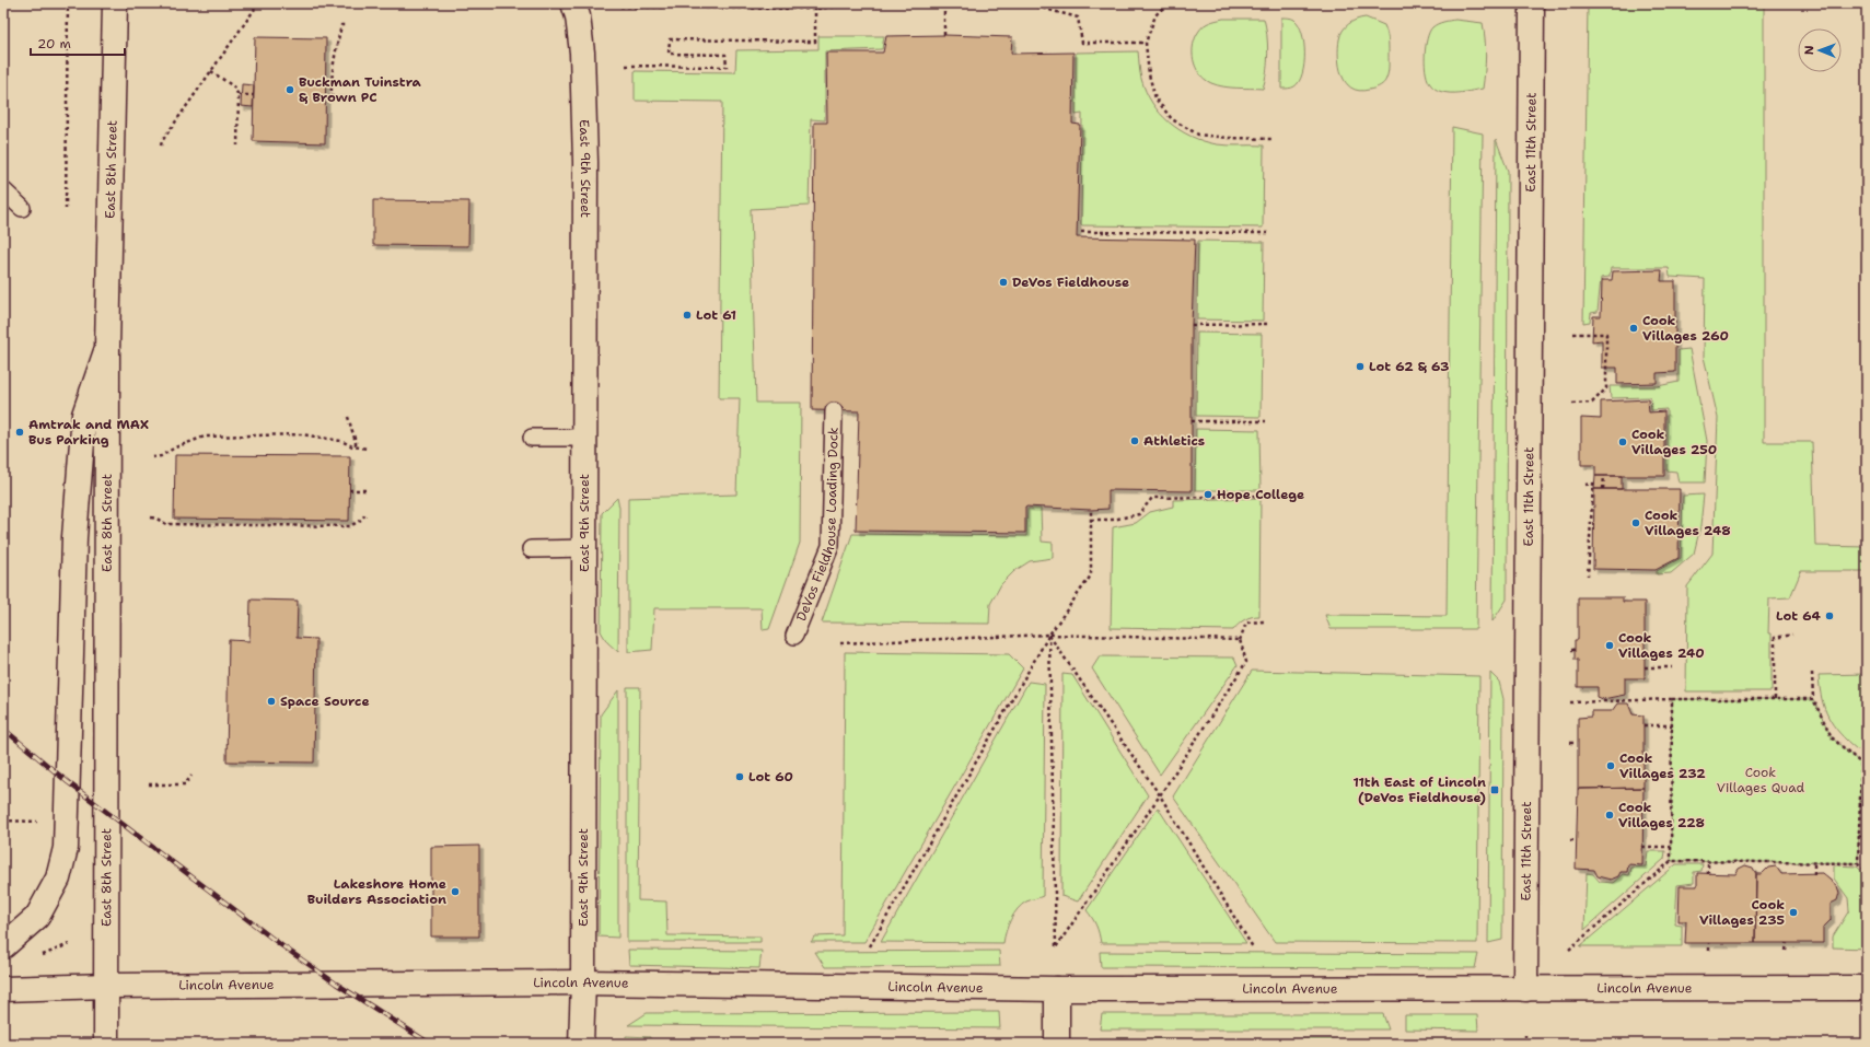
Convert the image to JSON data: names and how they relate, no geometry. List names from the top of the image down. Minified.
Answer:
{"streets":{"main road":["East 11th Street","East 9th Street","East 8th Street","Lincoln Avenue"],"lane":["DeVos Fieldhouse Loading Dock"]},"crossings":[["East 11th Street","Lincoln Avenue"],["East 9th Street","Lincoln Avenue"],["East 8th Street","Lincoln Avenue"]],"parks":["Cook Villages Quad"],"places":{"other":["Buckman Tuinstra & Brown PC","DeVos Fieldhouse","Lot 61","Cook Villages 260","Lot 62 & 63","Amtrak and MAX Bus Parking","Athletics","Cook Villages 250","Hope College","Cook Villages 248","Lot 64","Cook Villages 240","Space Source","Cook Villages 232","Lot 60","Cook Villages 228","Lakeshore Home Builders Association","Cook Villages 235"],"transit":["11th East of Lincoln (DeVos Fieldhouse)"]},"scale_bar":"20 m","north":"left"}
